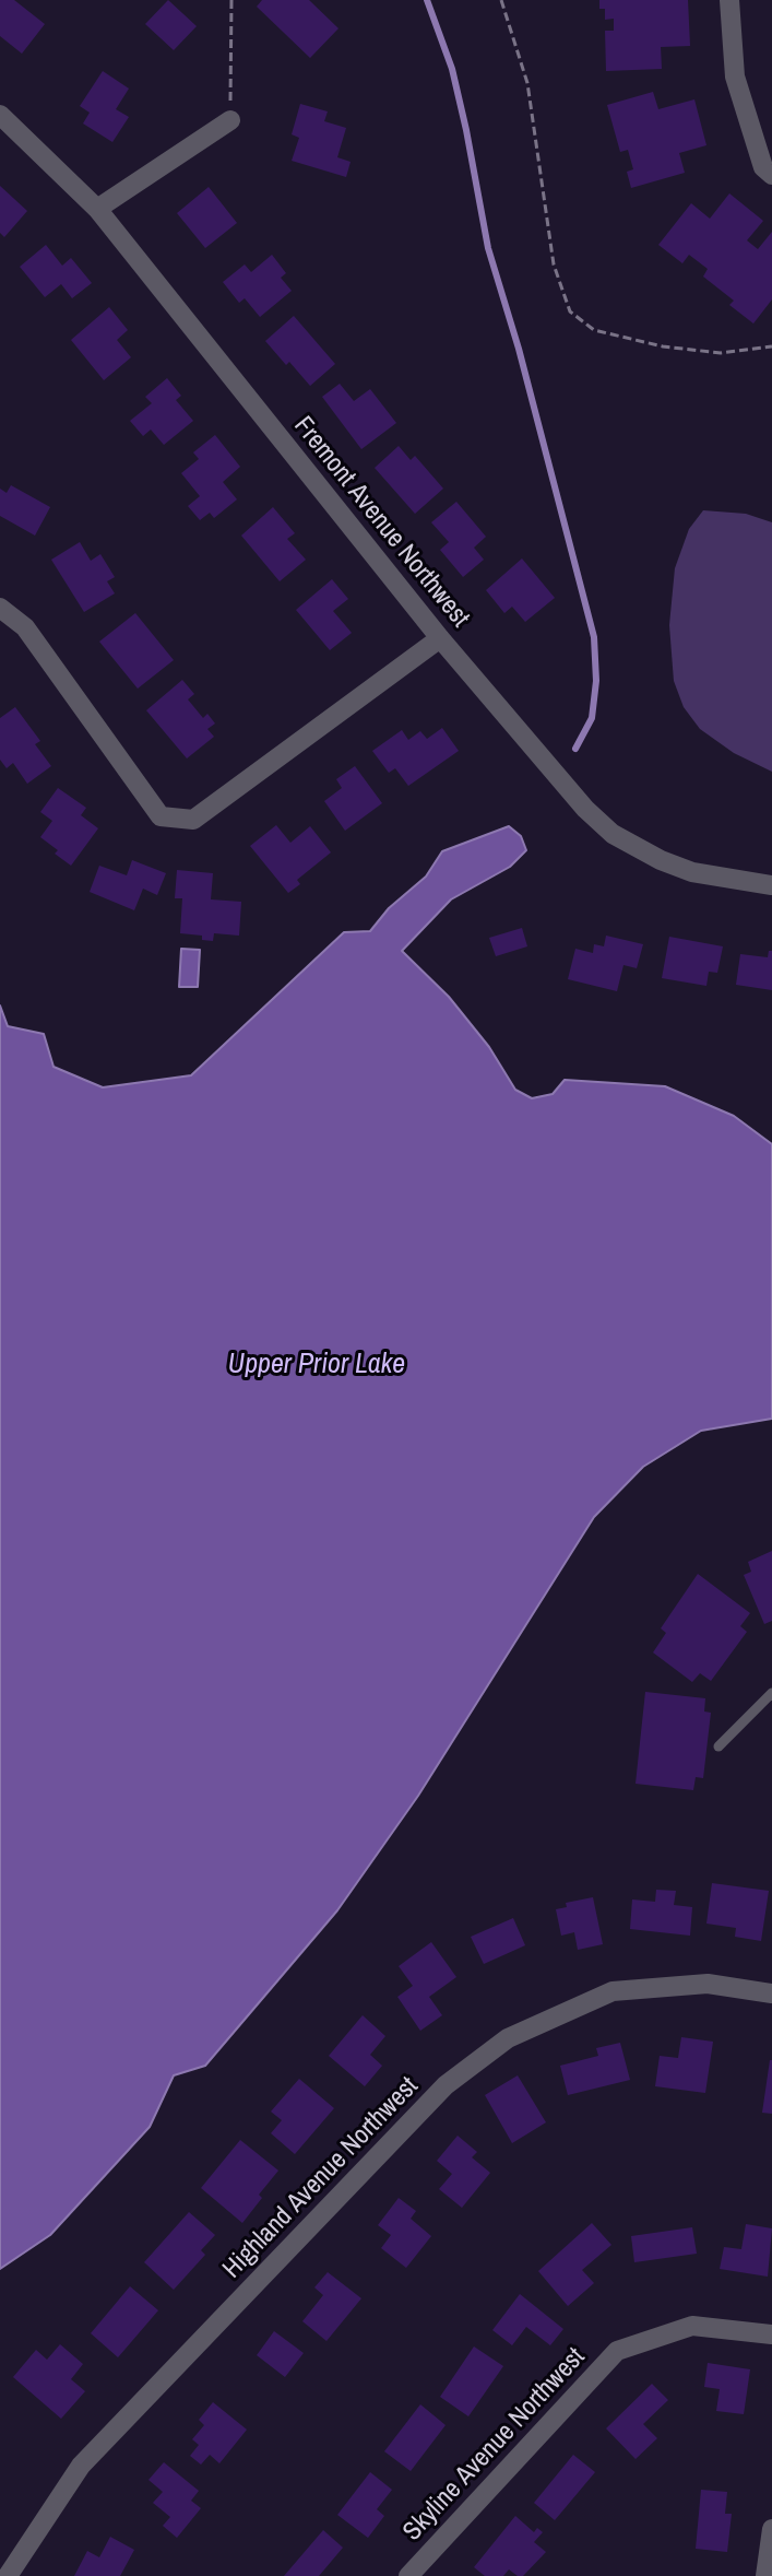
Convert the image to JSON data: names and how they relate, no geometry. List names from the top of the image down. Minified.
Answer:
{"streets":{"street":["Fremont Avenue Northwest","Highland Avenue Northwest","Skyline Avenue Northwest"]},"water":["Upper Prior Lake"]}
